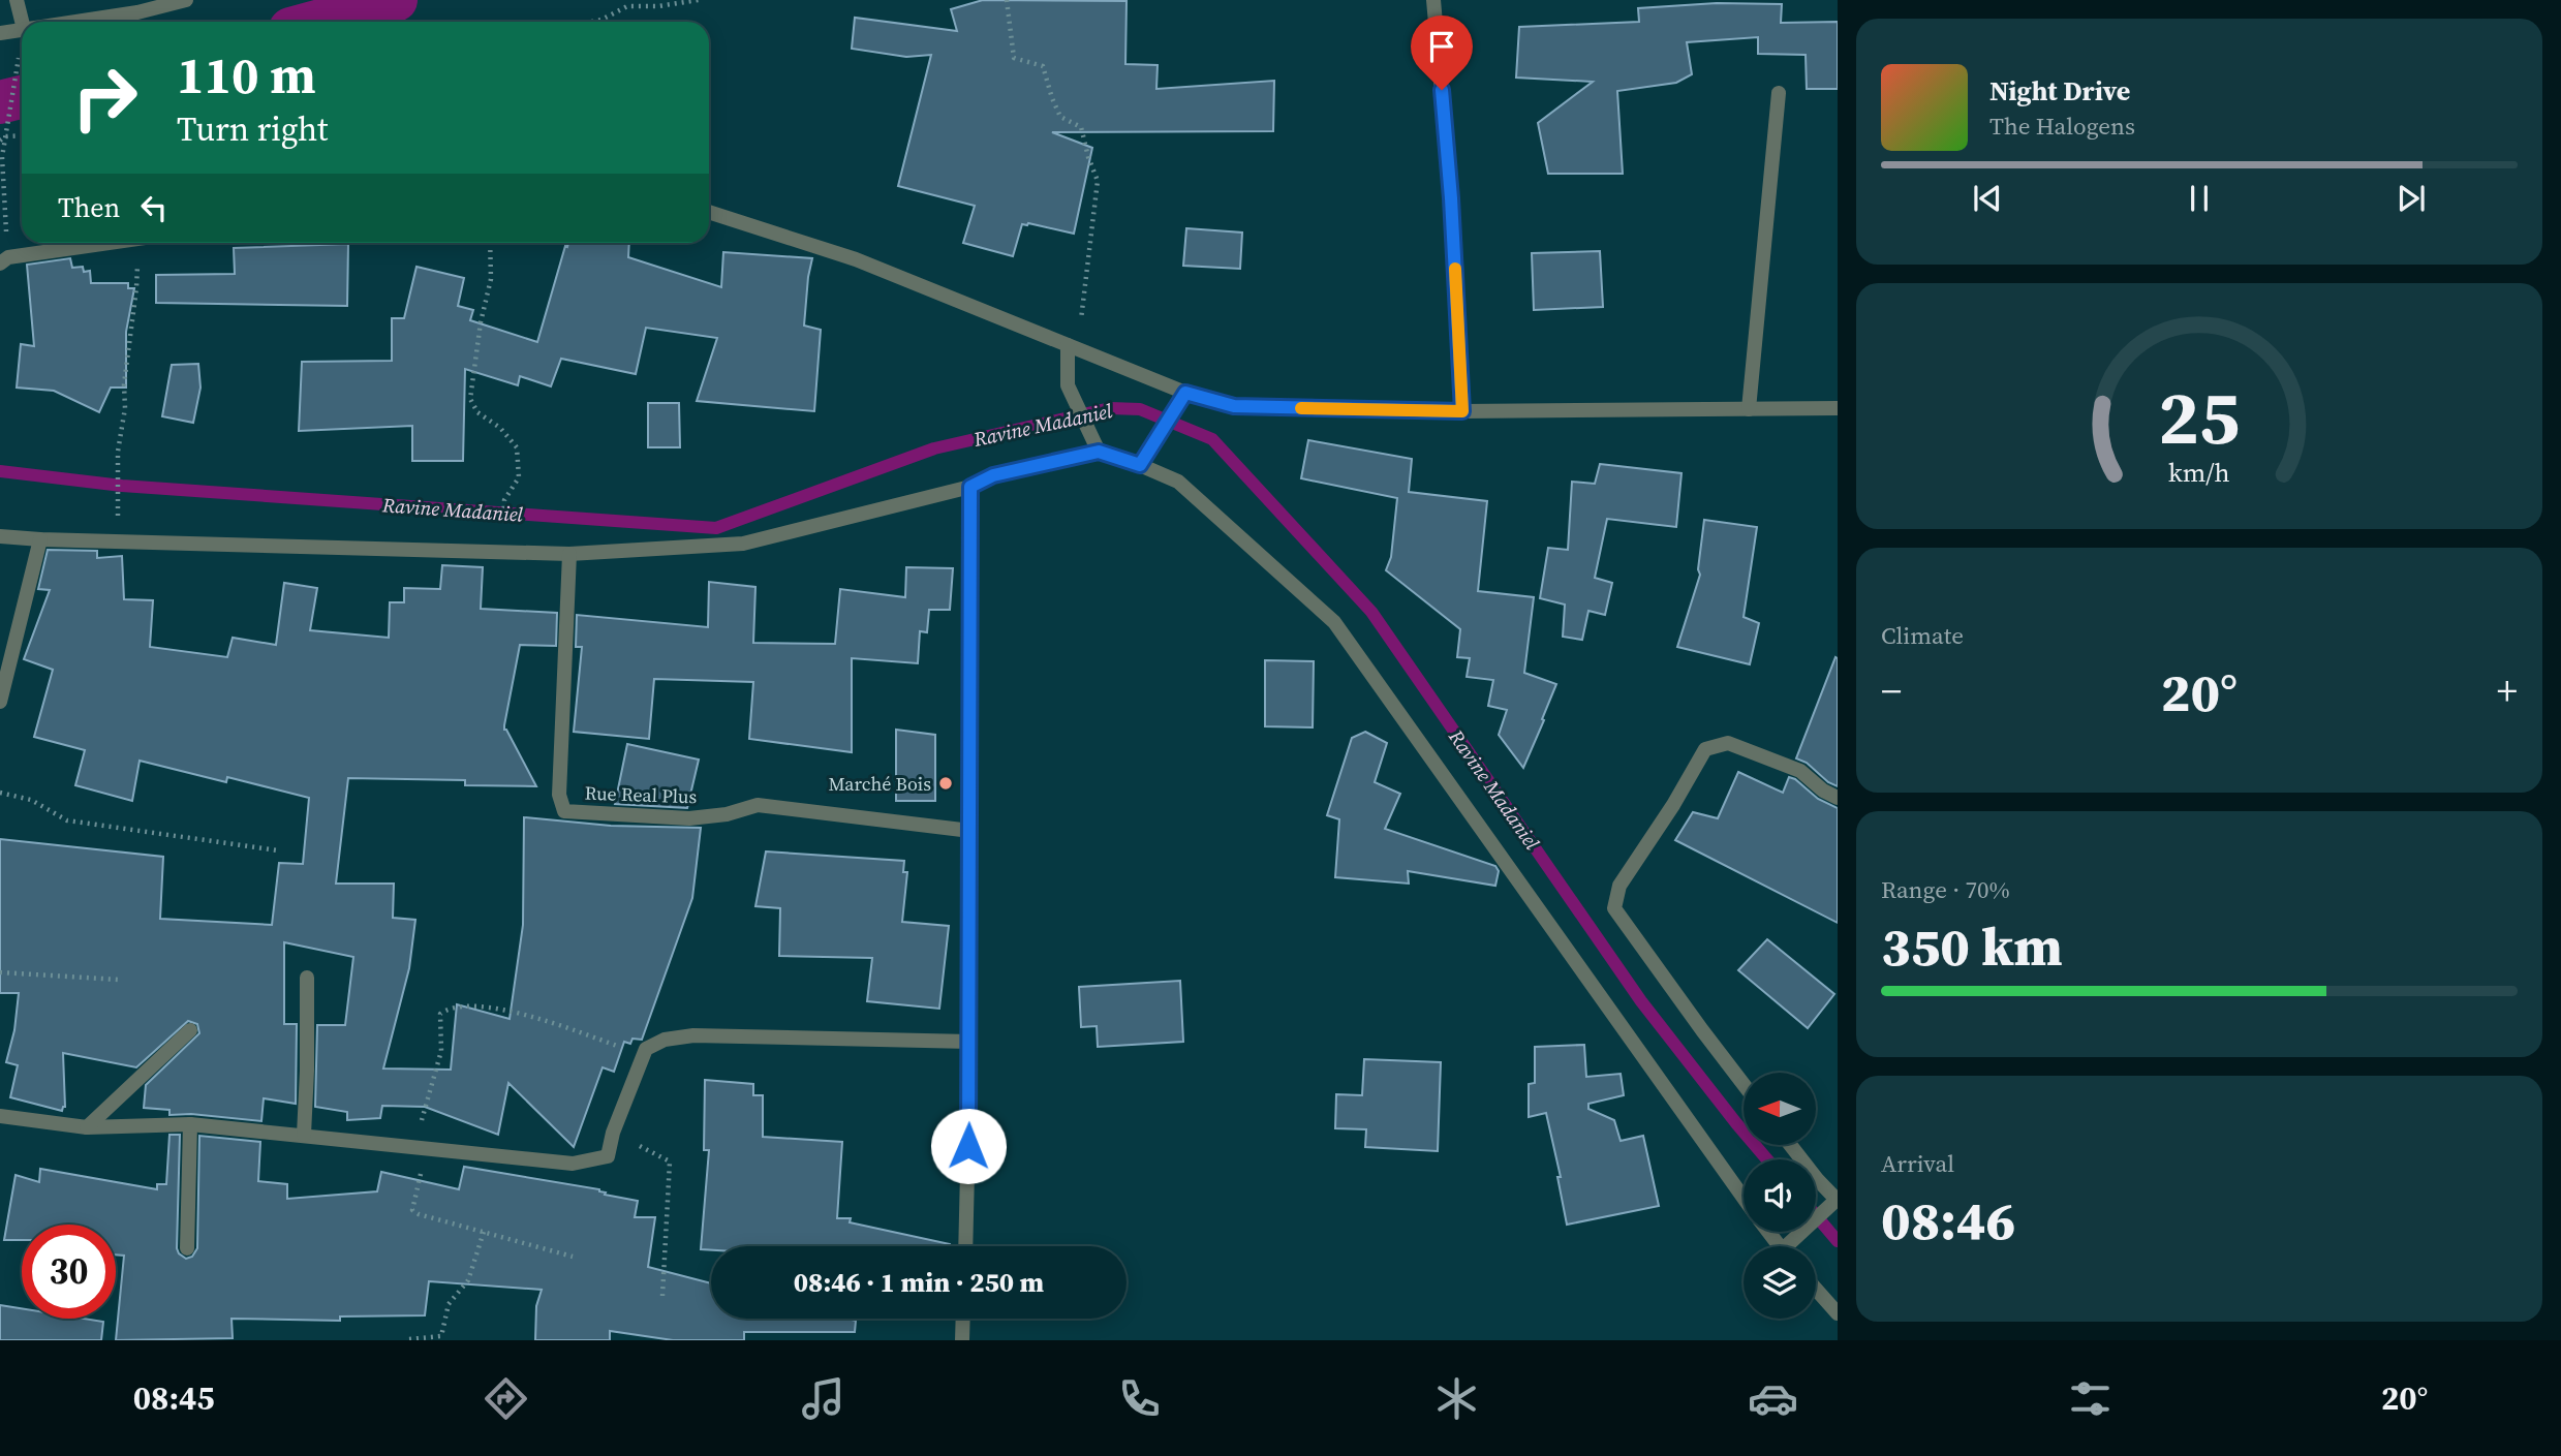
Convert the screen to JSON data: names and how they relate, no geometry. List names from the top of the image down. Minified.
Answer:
{"streets":{"street":["Rue Real Plus"]},"water":["Ravine Madaniel"],"places":["Marché Bois"],"north":"left","page":{"turn":["110 m","Turn right"],"song":["Night Drive","The Halogens"],"then":"Then","tile":["Climate",["Range · 70%","350 km"],["Arrival","08:46"]],"heat":["−","20°","+"],"limit":"30","trip":"08:46 · 1 min · 250 m","tabs":["08:45","20°"],"gauge":["25","km/h"]}}
